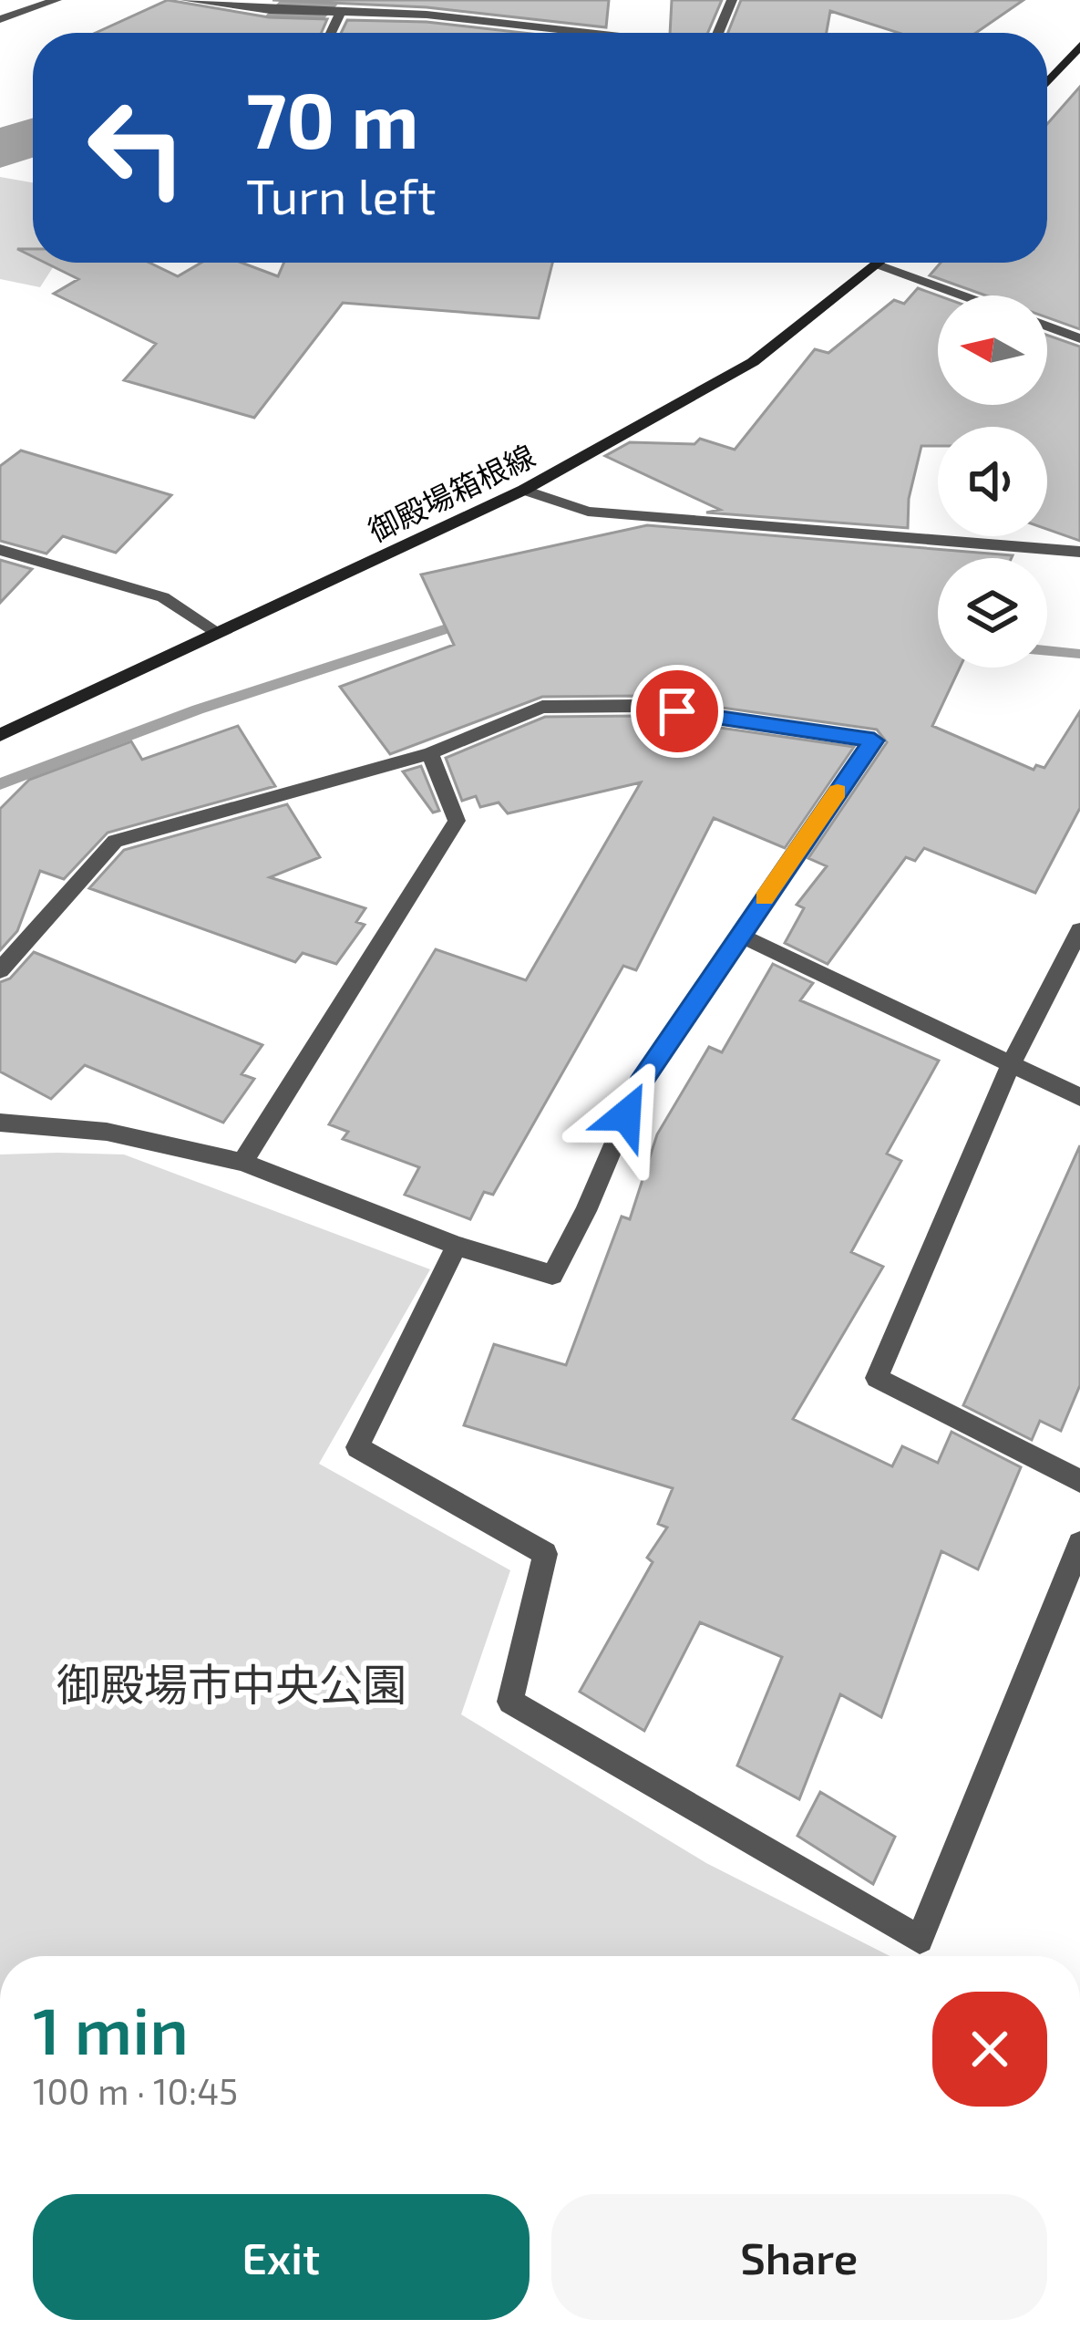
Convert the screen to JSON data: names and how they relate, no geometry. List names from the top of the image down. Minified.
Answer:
{"streets":{"main road":["御殿場箱根線"]},"parks":["御殿場市中央公園"],"north":"left","page":{"turn":["70 m","Turn left"],"heading":["1 min","100 m · 10:45"],"buttons":["Exit","Share"]}}
